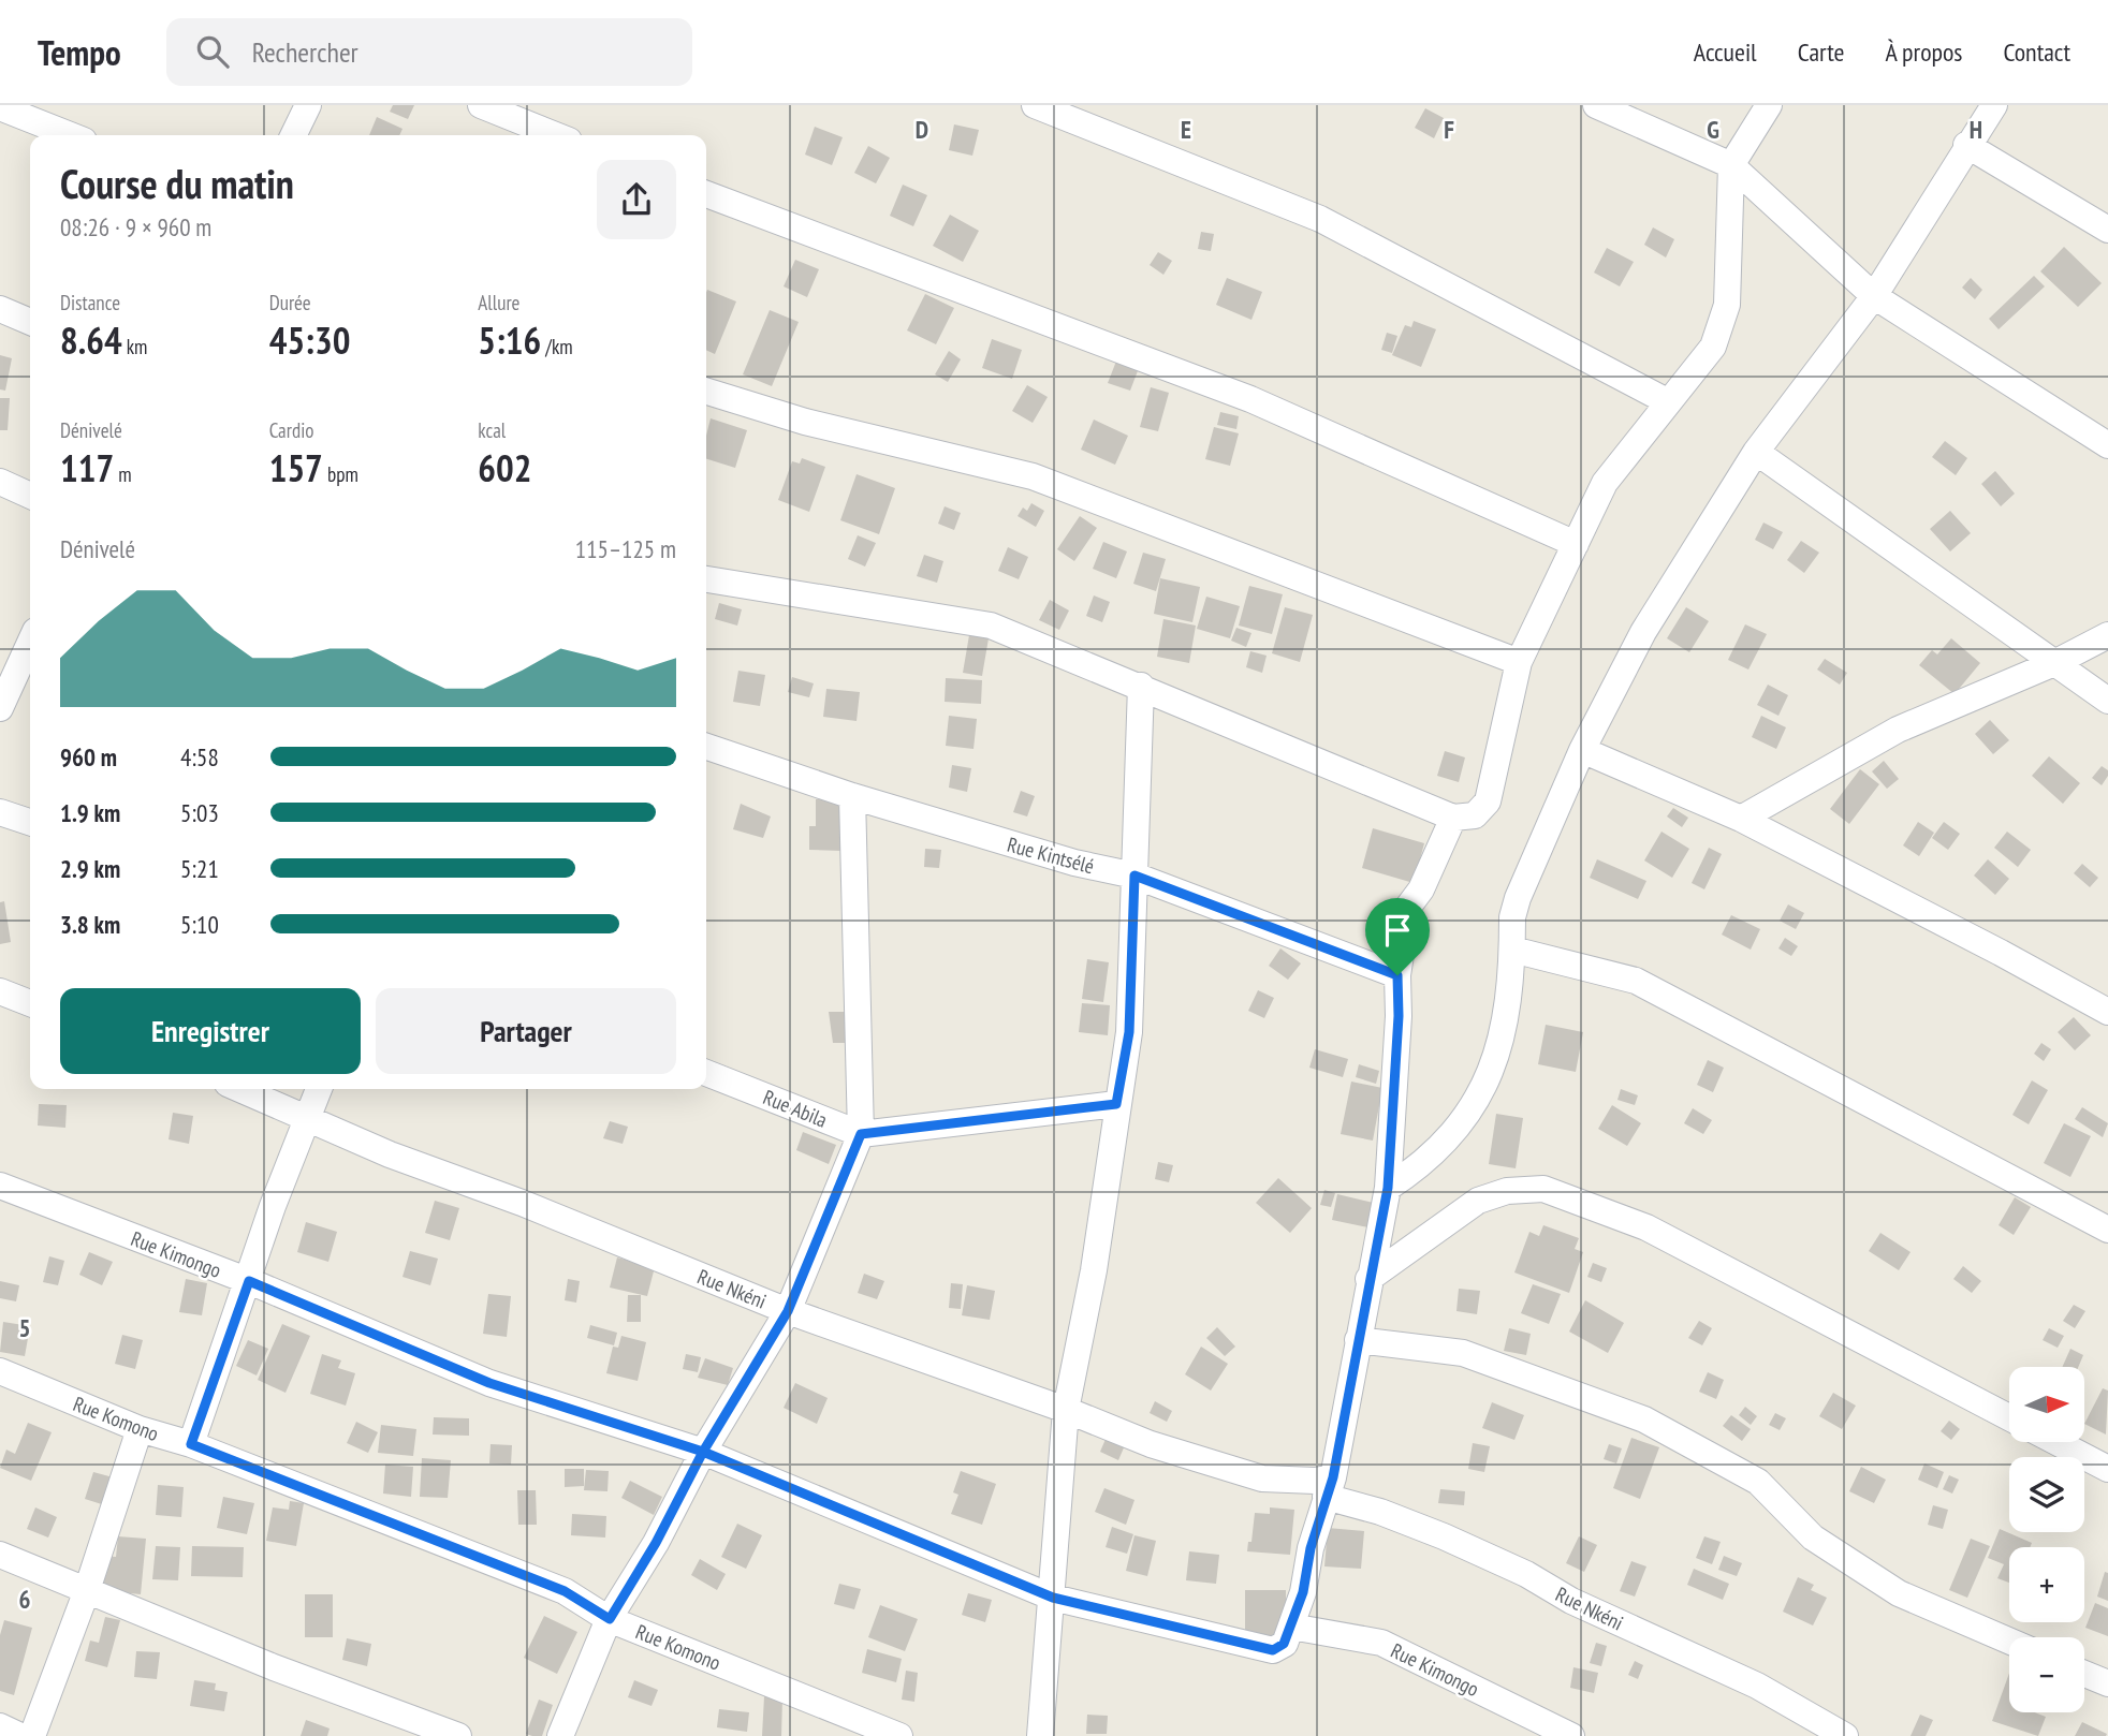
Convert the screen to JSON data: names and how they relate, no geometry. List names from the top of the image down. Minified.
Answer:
{"streets":{"street":["Rue Kintsélé","Rue Abila","Rue Kimongo","Rue Nkéni","Rue Komono"]},"north":"right","page":{"header":"Tempo","search":"Rechercher","nav":["Accueil","Carte","À propos","Contact"],"heading":["Course du matin","08:26 · 9 × 960 m"],"stats":[["Distance","8.64 km"],["Durée","45:30"],["Allure","5:16 /km"],["Dénivelé","117 m"],["Cardio","157 bpm"],["kcal","602"]],"chart":["Dénivelé","115–125 m"],"list":[{"name":"960 m","note":"4:58"},{"name":"1.9 km","note":"5:03"},{"name":"2.9 km","note":"5:21"},{"name":"3.8 km","note":"5:10"}],"buttons":["Enregistrer","Partager"],"map_buttons":["+","−"]},"grid":{"columns":["D","E","F","G","H"],"rows":["5","6"]}}
